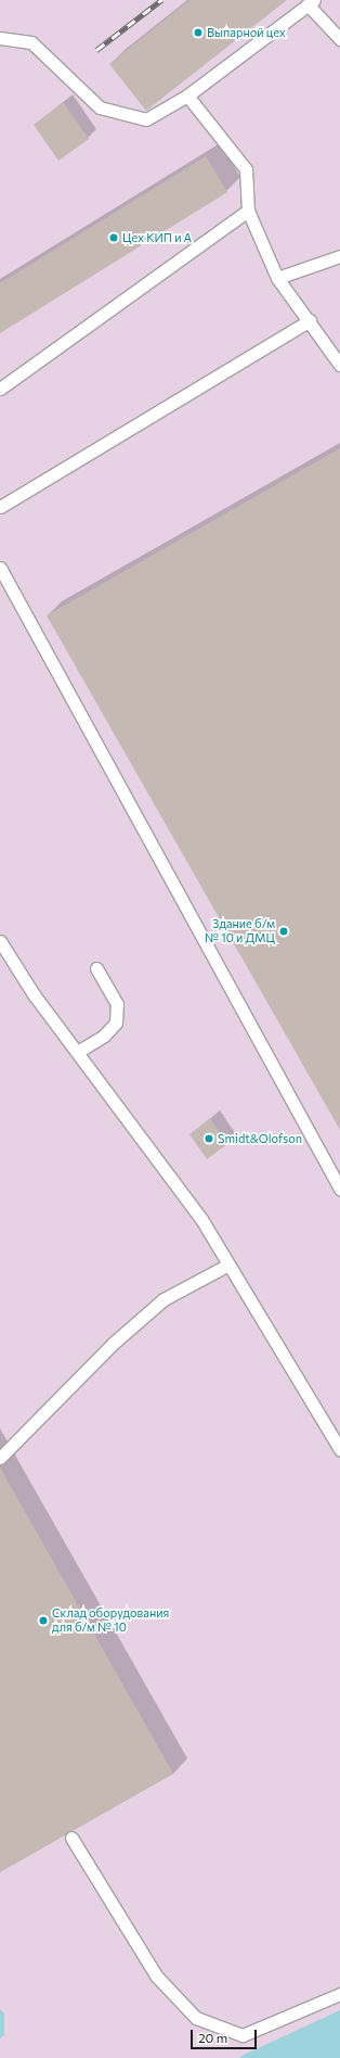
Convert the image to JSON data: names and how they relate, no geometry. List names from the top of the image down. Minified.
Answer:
{"places":["Выпарной цех","Цех КИП и А","Здание б/м № 10 и ДМЦ","Smidt&Olofson","Склад оборудования для б/м № 10"],"scale_bar":"20 m"}
